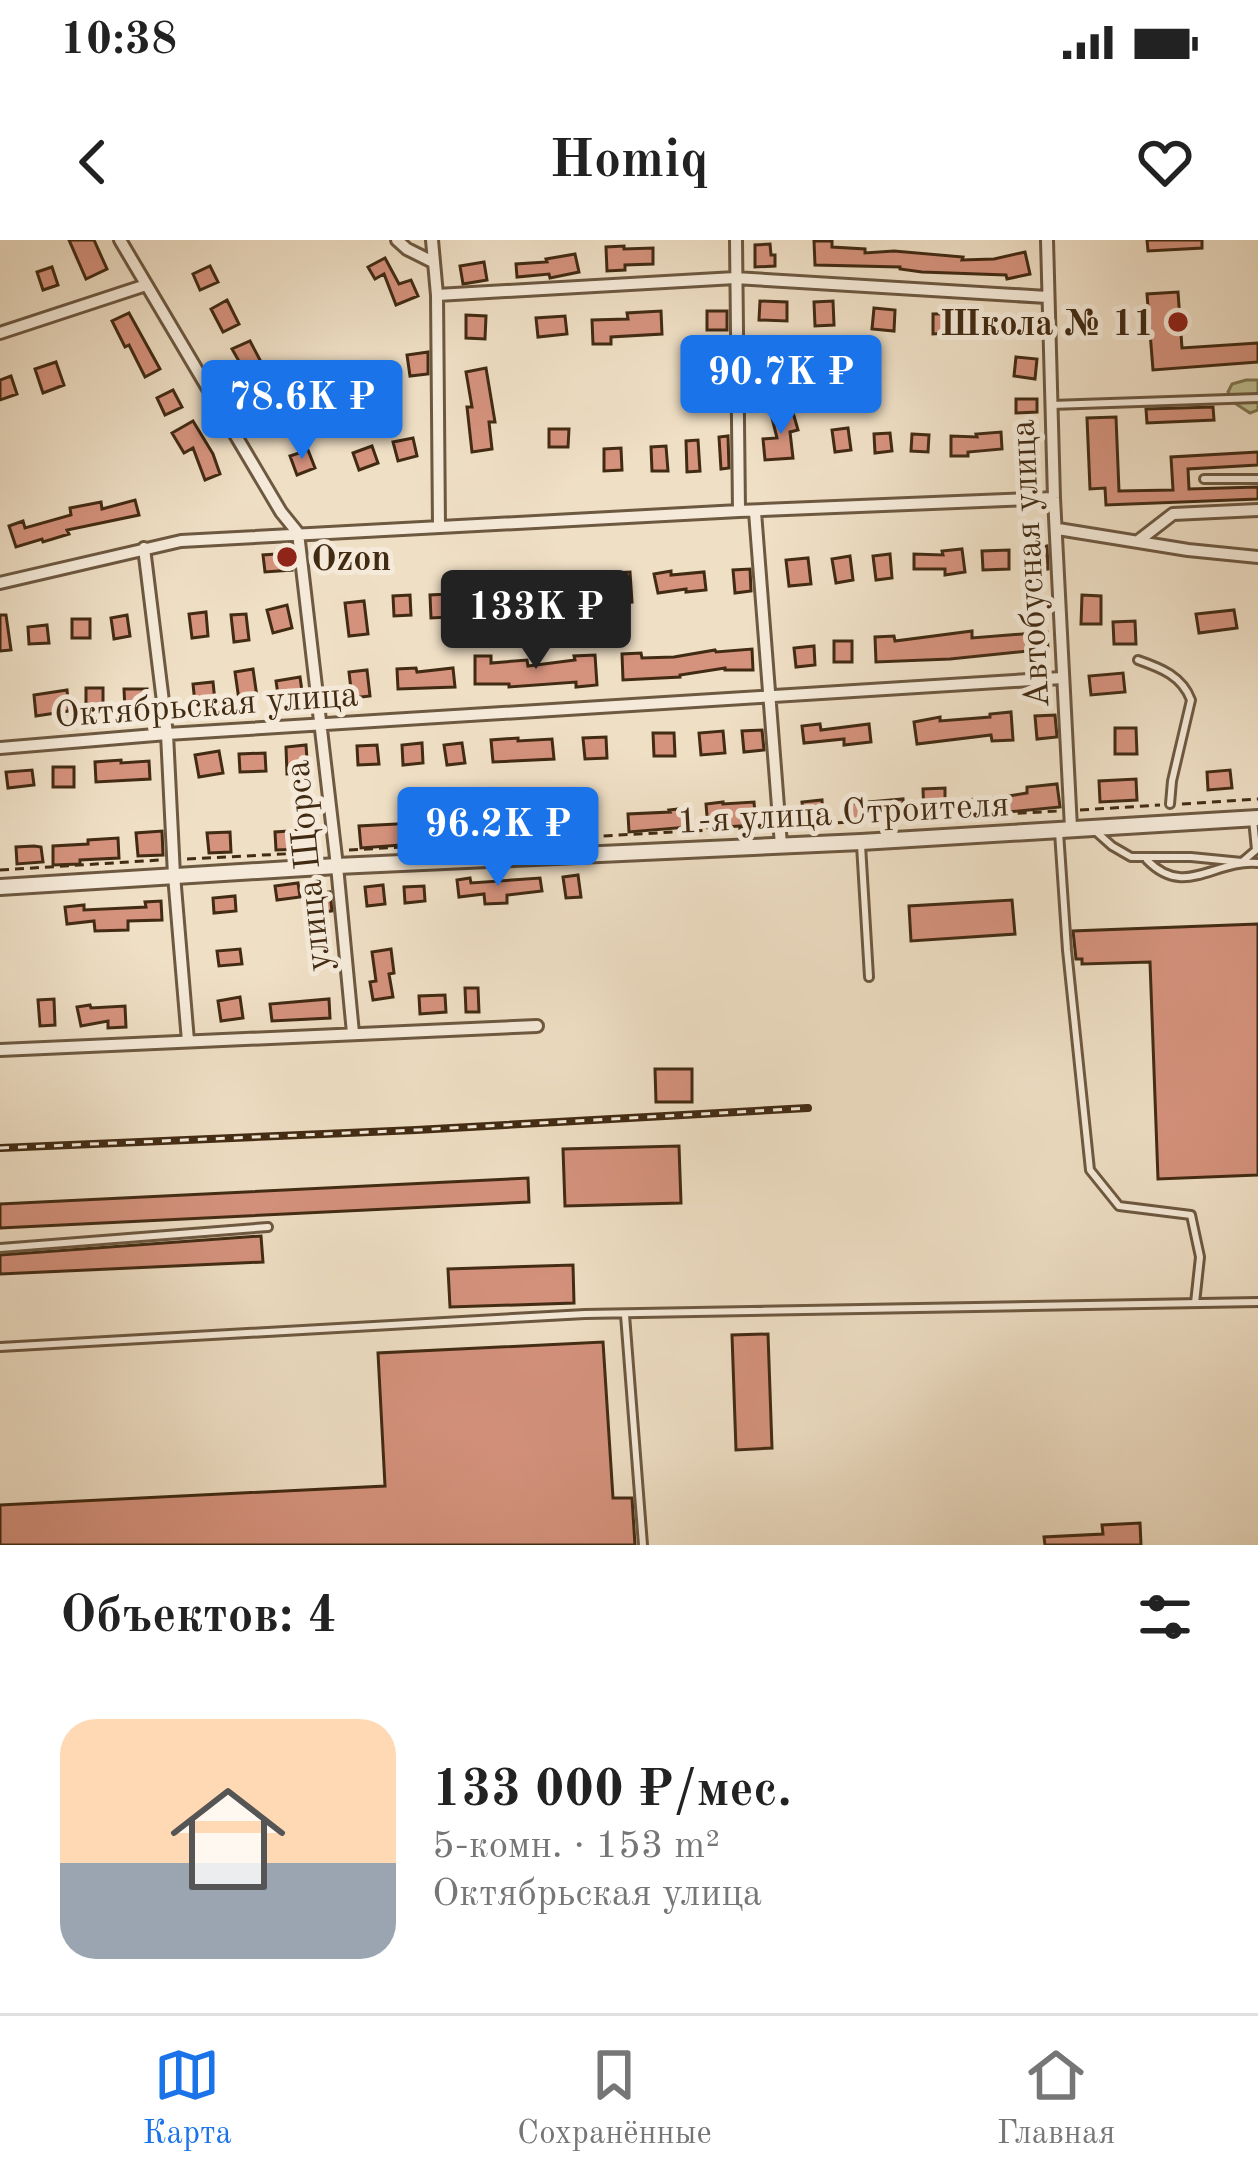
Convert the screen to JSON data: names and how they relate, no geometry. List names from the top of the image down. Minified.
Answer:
{"streets":{"street":["Автобусная улица","Октябрьская улица","1-я улица Строителя","улица Щорса"]},"crossings":[["Автобусная улица","Октябрьская улица"],["Автобусная улица","1-я улица Строителя"],["Октябрьская улица","улица Щорса"],["1-я улица Строителя","улица Щорса"]],"places":["Школа № 11","Ozon"],"page":{"status":"10:38","header":"Homiq","price":["90.7K ₽","78.6K ₽","133K ₽","96.2K ₽"],"heading":"Объектов: 4","list":[{"name":"133 000 ₽/мес.","note":"5-комн. · 153 m² · Октябрьская улица"}],"tabs":["Карта","Сохранённые","Главная"]}}
